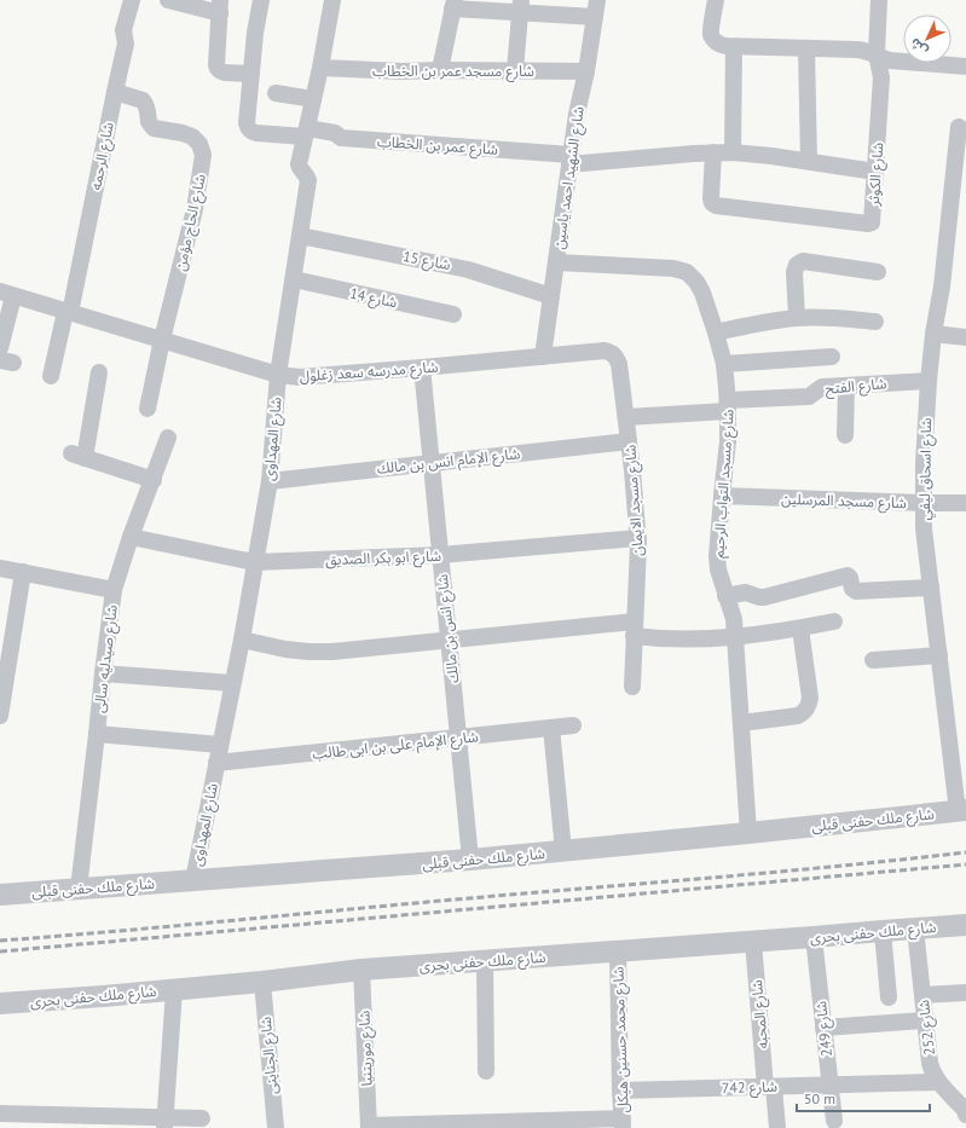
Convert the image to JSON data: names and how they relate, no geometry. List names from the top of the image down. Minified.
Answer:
{"streets":{"street":["شارع مسجد عمر بن الخطاب","شارع عمر بن الخطاب","شارع الرحمه","شارع الكوثر","شارع الشهيد احمد ياسين","شارع الحاج مؤمن","شارع 15","شارع 14","شارع مدرسه سعد زغلول","شارع الفتح","شارع المهداوى","شارع الإمام انس بن مالك","شارع اسحاق ليفي","شارع مسجد التواب الرحيم","شارع مسجد الايمان","شارع مسجد المرسلين","شارع ابو بكر الصديق","شارع انس بن مالك","شارع صيدليه سالى","شارع الإمام على بن ابى طالب","شارع ملك حفنى قبلى","شارع ملك حفنى بحرى","شارع المحبه","شارع 252","شارع 249","شارع محمد حسنين هيكل","شارع موريتنيا","شارع الجناينى","شارع 742"]},"crossings":[["شارع مسجد عمر بن الخطاب","شارع الشهيد احمد ياسين"],["شارع مسجد عمر بن الخطاب","شارع المهداوى"],["شارع عمر بن الخطاب","شارع الكوثر"],["شارع عمر بن الخطاب","شارع الشهيد احمد ياسين"],["شارع عمر بن الخطاب","شارع المهداوى"],["شارع الرحمه","شارع الحاج مؤمن"],["شارع الرحمه","شارع مدرسه سعد زغلول"],["شارع الشهيد احمد ياسين","شارع 15"],["شارع الشهيد احمد ياسين","شارع مدرسه سعد زغلول"],["شارع الشهيد احمد ياسين","شارع مسجد التواب الرحيم"],["شارع الحاج مؤمن","شارع مدرسه سعد زغلول"],["شارع 15","شارع المهداوى"],["شارع 14","شارع المهداوى"],["شارع مدرسه سعد زغلول","شارع المهداوى"],["شارع مدرسه سعد زغلول","شارع مسجد الايمان"],["شارع مدرسه سعد زغلول","شارع انس بن مالك"],["شارع الفتح","شارع اسحاق ليفي"],["شارع الفتح","شارع مسجد التواب الرحيم"],["شارع الفتح","شارع مسجد الايمان"],["شارع المهداوى","شارع الإمام انس بن مالك"],["شارع المهداوى","شارع ابو بكر الصديق"],["شارع المهداوى","شارع الإمام على بن ابى طالب"],["شارع المهداوى","شارع ملك حفنى قبلى"],["شارع الإمام انس بن مالك","شارع مسجد الايمان"],["شارع الإمام انس بن مالك","شارع انس بن مالك"],["شارع اسحاق ليفي","شارع مسجد المرسلين"],["شارع اسحاق ليفي","شارع ملك حفنى قبلى"],["شارع مسجد التواب الرحيم","شارع مسجد المرسلين"],["شارع مسجد التواب الرحيم","شارع ملك حفنى قبلى"],["شارع مسجد الايمان","شارع ابو بكر الصديق"],["شارع ابو بكر الصديق","شارع انس بن مالك"],["شارع ابو بكر الصديق","شارع صيدليه سالى"],["شارع انس بن مالك","شارع الإمام على بن ابى طالب"],["شارع انس بن مالك","شارع ملك حفنى قبلى"],["شارع صيدليه سالى","شارع ملك حفنى قبلى"],["شارع ملك حفنى بحرى","شارع المحبه"],["شارع ملك حفنى بحرى","شارع 252"],["شارع ملك حفنى بحرى","شارع 249"],["شارع ملك حفنى بحرى","شارع محمد حسنين هيكل"],["شارع ملك حفنى بحرى","شارع موريتنيا"],["شارع ملك حفنى بحرى","شارع الجناينى"],["شارع المحبه","شارع 742"],["شارع 252","شارع 742"],["شارع 249","شارع 742"],["شارع محمد حسنين هيكل","شارع 742"]],"scale_bar":"50 m","north":"bottom left"}
